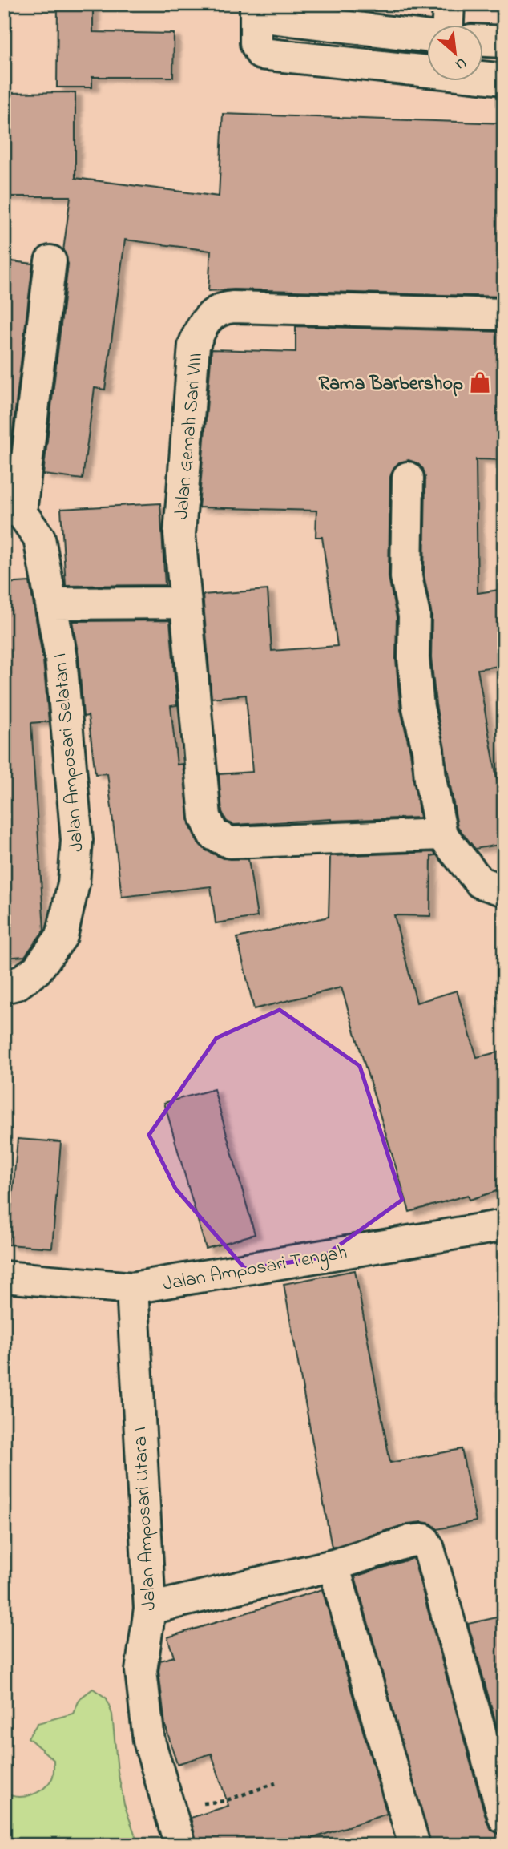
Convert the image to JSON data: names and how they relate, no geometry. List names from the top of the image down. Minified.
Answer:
{"streets":{"street":["Jalan Gemah Sari VIII","Jalan Amposari Selatan I","Jalan Amposari Tengah","Jalan Amposari Utara I"]},"crossings":[["Jalan Amposari Tengah","Jalan Amposari Utara I"]],"places":{"shop":["Rama Barbershop"]},"north":"bottom right"}
